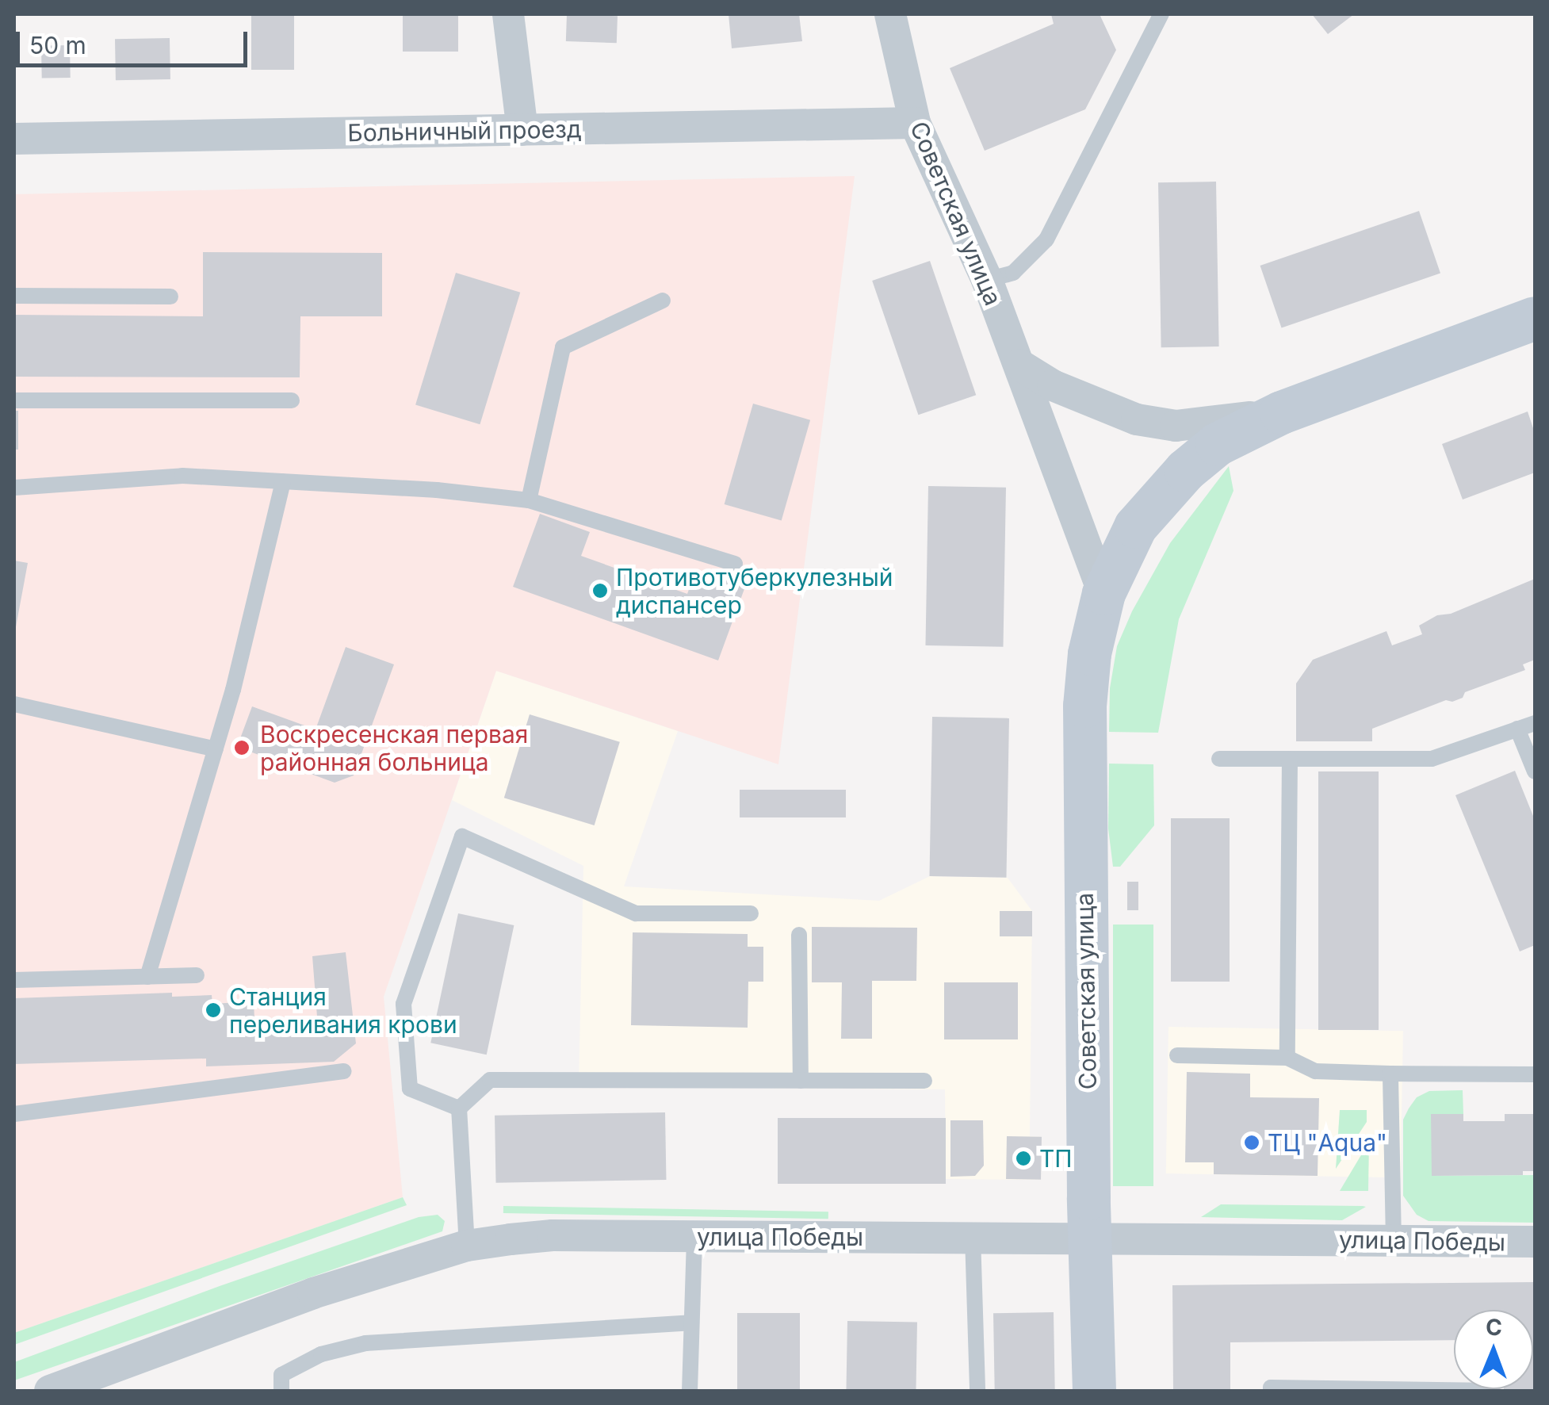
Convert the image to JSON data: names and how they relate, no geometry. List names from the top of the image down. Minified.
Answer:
{"streets":{"main road":["Советская улица"],"street":["Больничный проезд","улица Победы"]},"crossings":[["Больничный проезд","Советская улица"],["Советская улица","улица Победы"]],"places":["Противотуберкулезный диспансер","Воскресенская первая районная больница","Станция переливания крови","ТЦ \"Aqua\"","ТП"],"scale_bar":"50 m","north":"top"}
